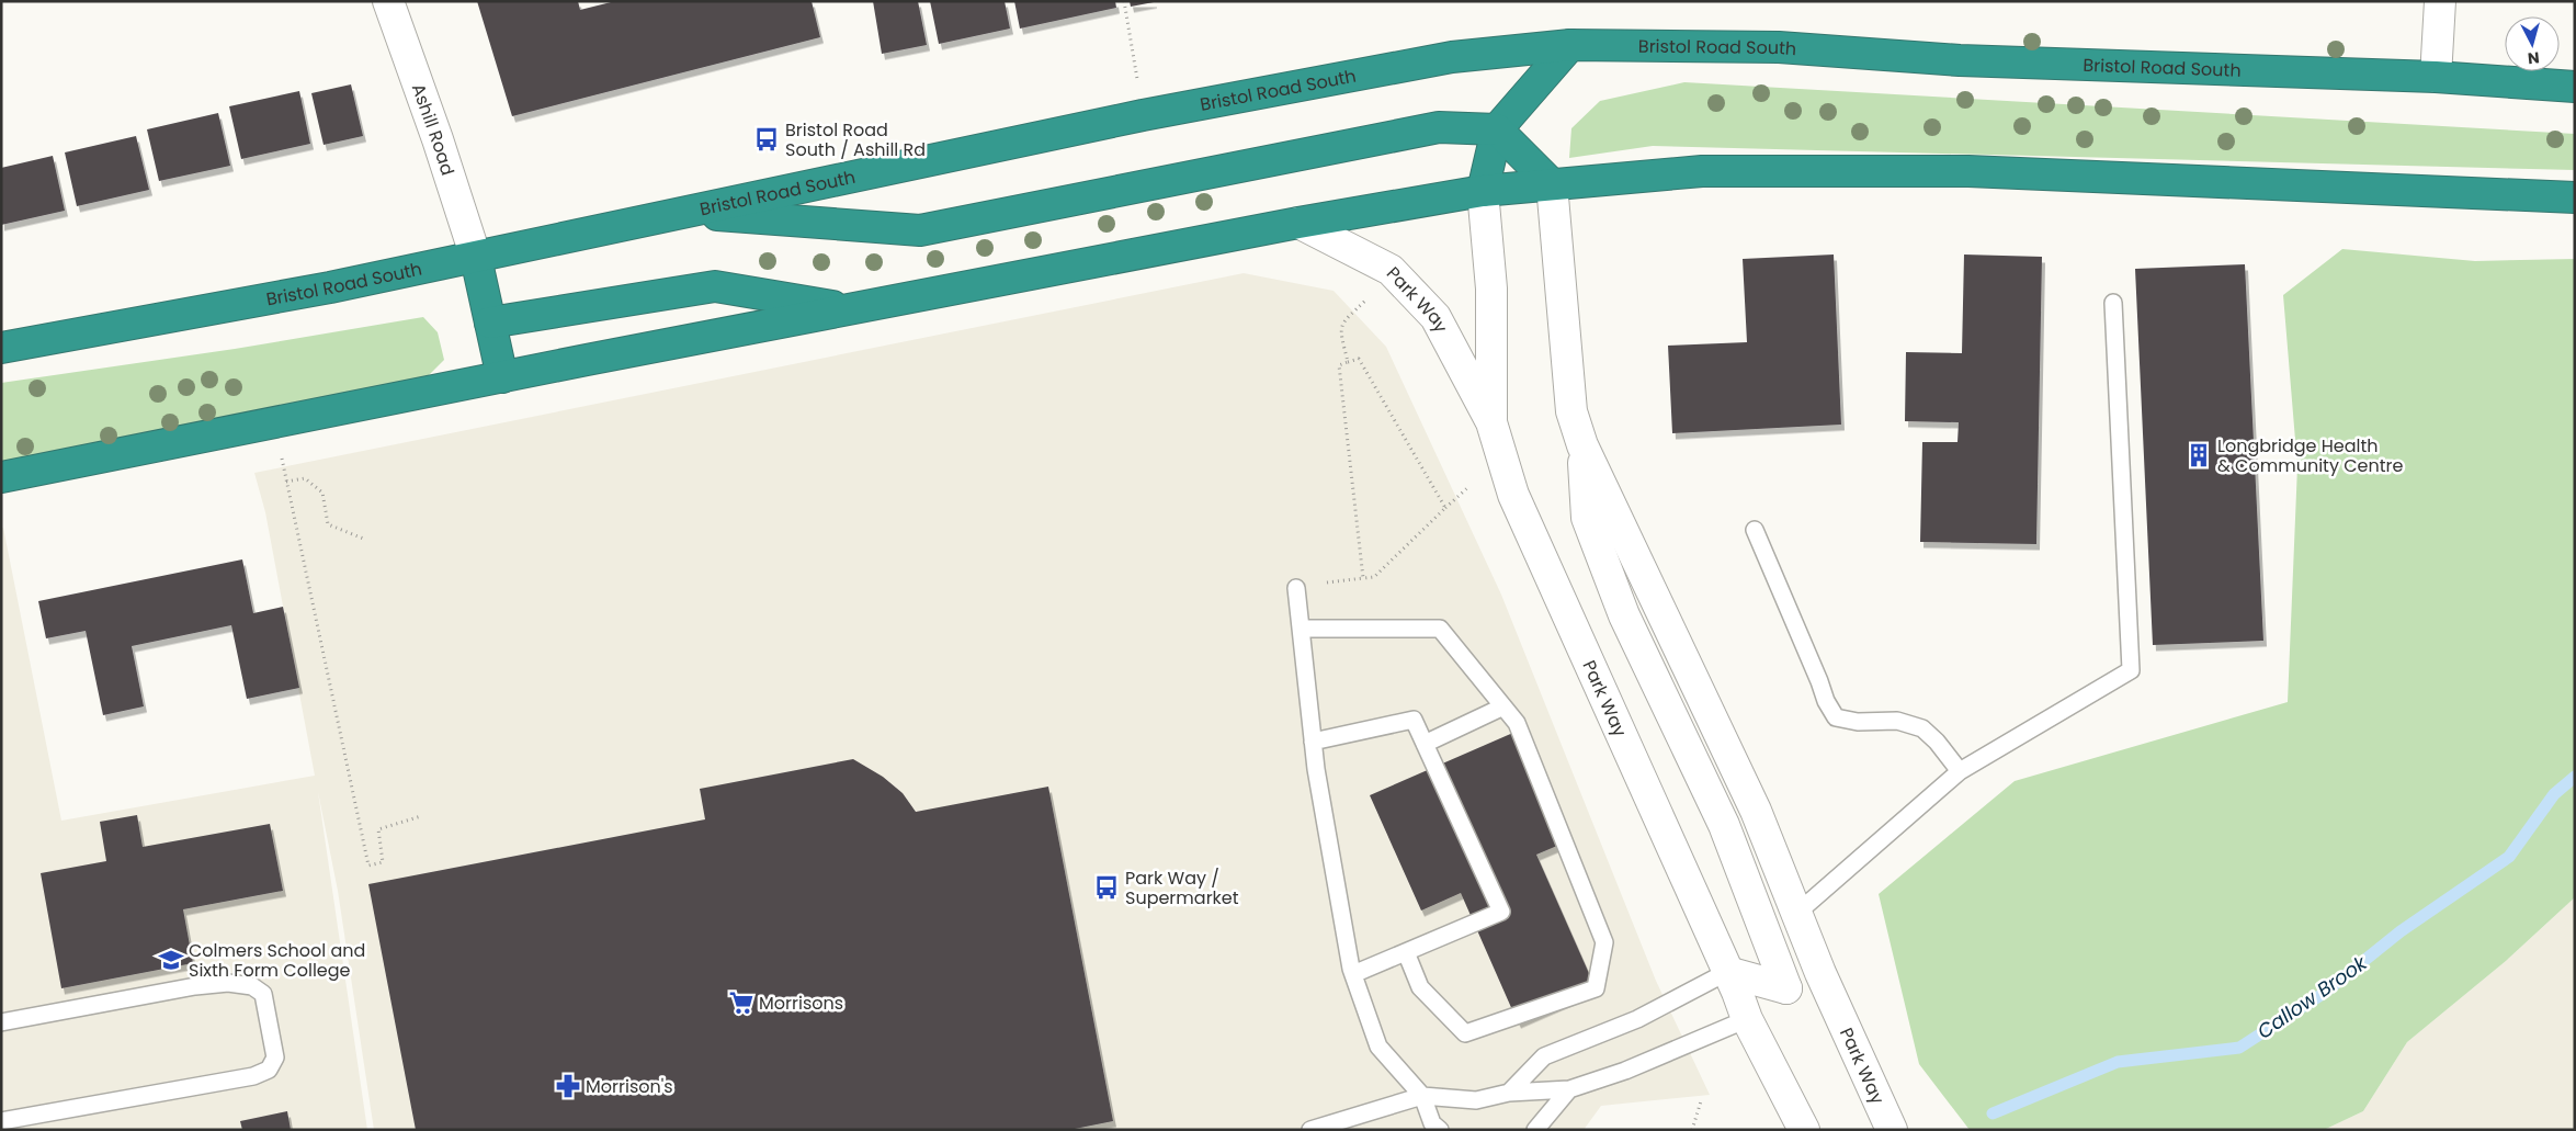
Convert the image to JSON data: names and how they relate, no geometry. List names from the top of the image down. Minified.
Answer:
{"streets":{"highway":["Bristol Road South"],"street":["Ashill Road","Park Way"]},"crossings":[["Bristol Road South","Ashill Road"]],"water":["Callow Brook"],"places":{"bus stop":["Bristol Road South / Ashill Rd","Park Way / Supermarket"],"building":["Longbridge Health & Community Centre"],"school or university":["Colmers School and Sixth Form College"],"supermarket":["Morrisons"],"pharmacy":["Morrison's"]},"north":"bottom"}
